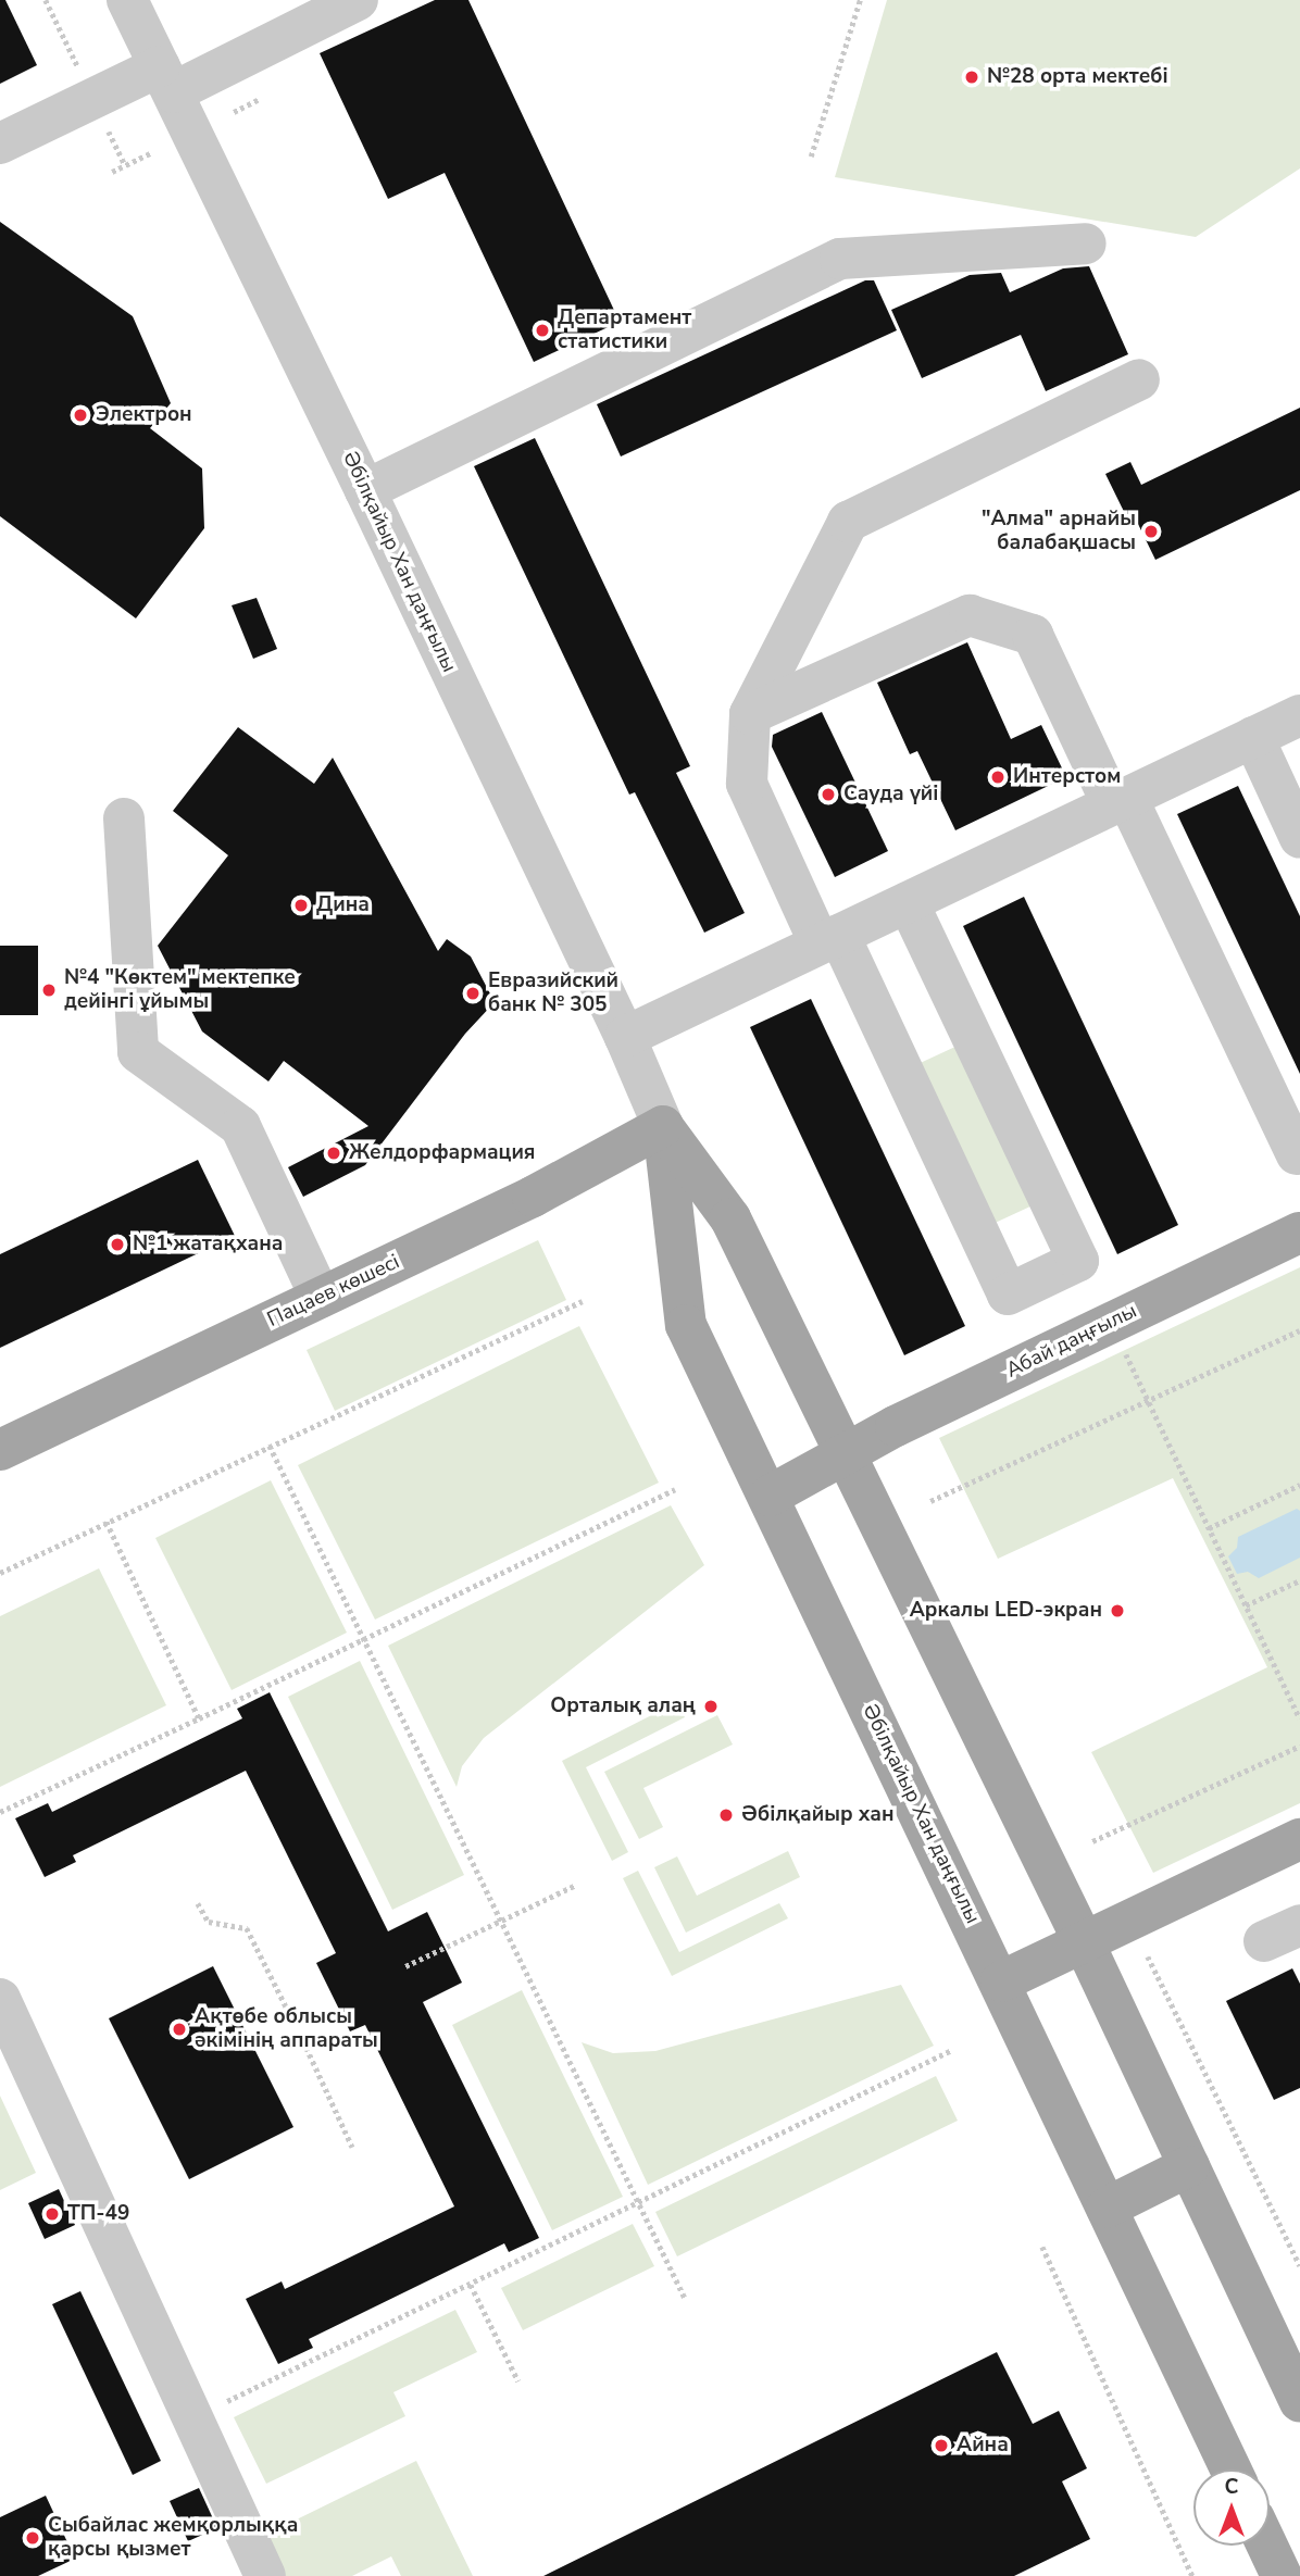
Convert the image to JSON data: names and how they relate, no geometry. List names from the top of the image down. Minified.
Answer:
{"streets":{"main road":["Әбілқайыр Хан даңғылы","Пацаев көшесі","Абай даңғылы"]},"crossings":[["Әбілқайыр Хан даңғылы","Пацаев көшесі"],["Әбілқайыр Хан даңғылы","Абай даңғылы"]],"places":["№28 орта мектебі","Департамент статистики","Электрон","\"Алма\" арнайы балабақшасы","Интерстом","Сауда үйі","Дина","№4 \"Көктем\" мектепке дейінгі ұйымы","Евразийский банк № 305","Желдорфармация","№1 жатақхана","Аркалы LED-экран","Орталық алаң","Әбілқайыр хан","Ақтөбе облысы әкімінің аппараты","ТП-49","Айна","Сыбайлас жемқорлыққа қарсы қызмет"],"north":"top"}
